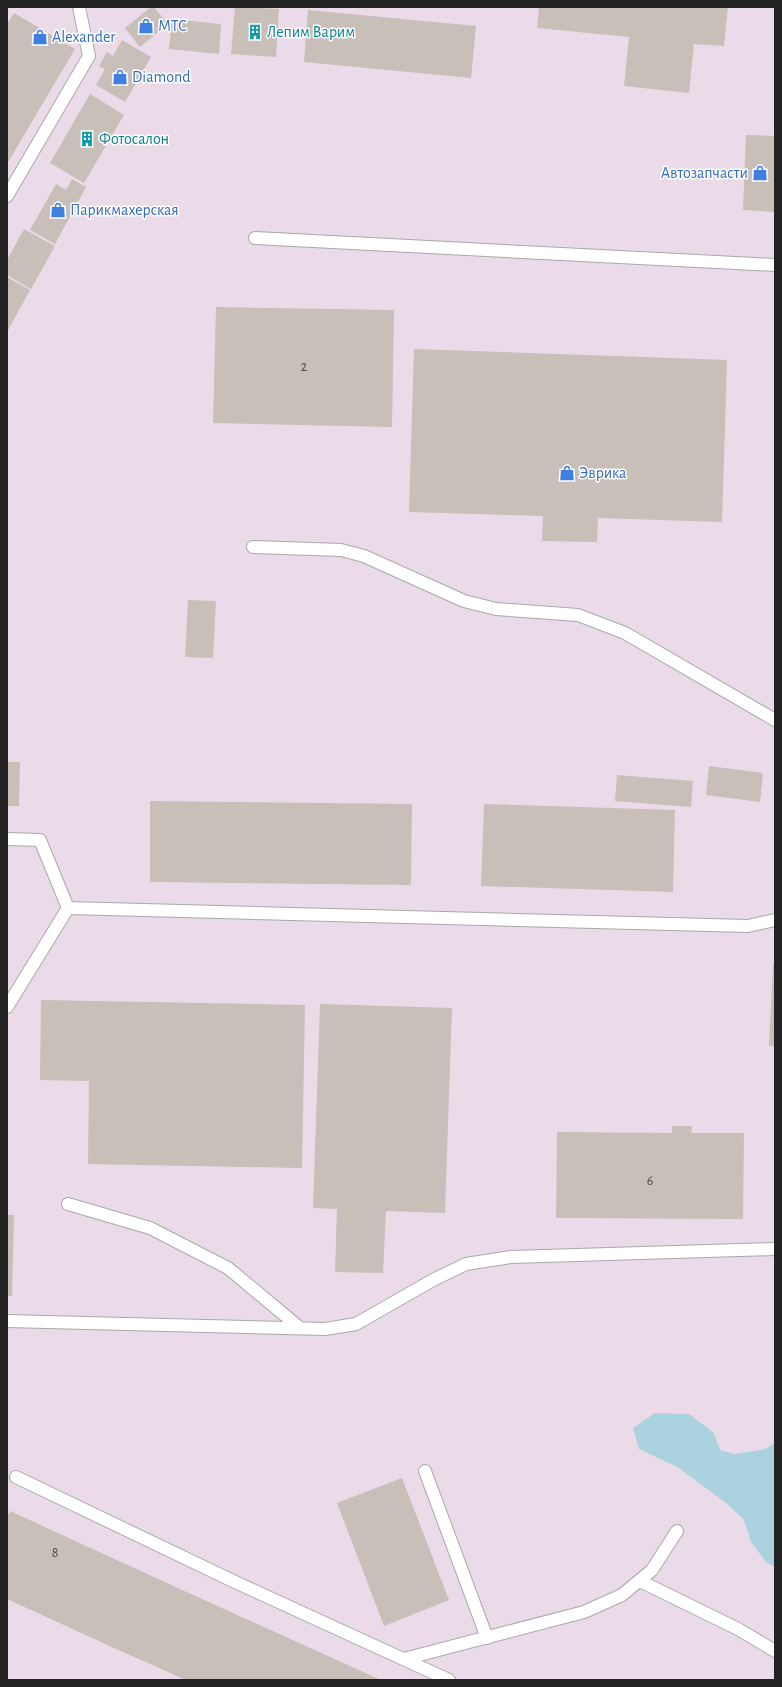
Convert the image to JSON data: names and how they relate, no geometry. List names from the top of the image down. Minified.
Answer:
{"places":{"shop":["МТС","Alexander","Diamond","Автозапчасти","Парикмахерская","Эврика"],"building":["Лепим Варим","Фотосалон"]},"house_numbers":["2","6","8"]}
